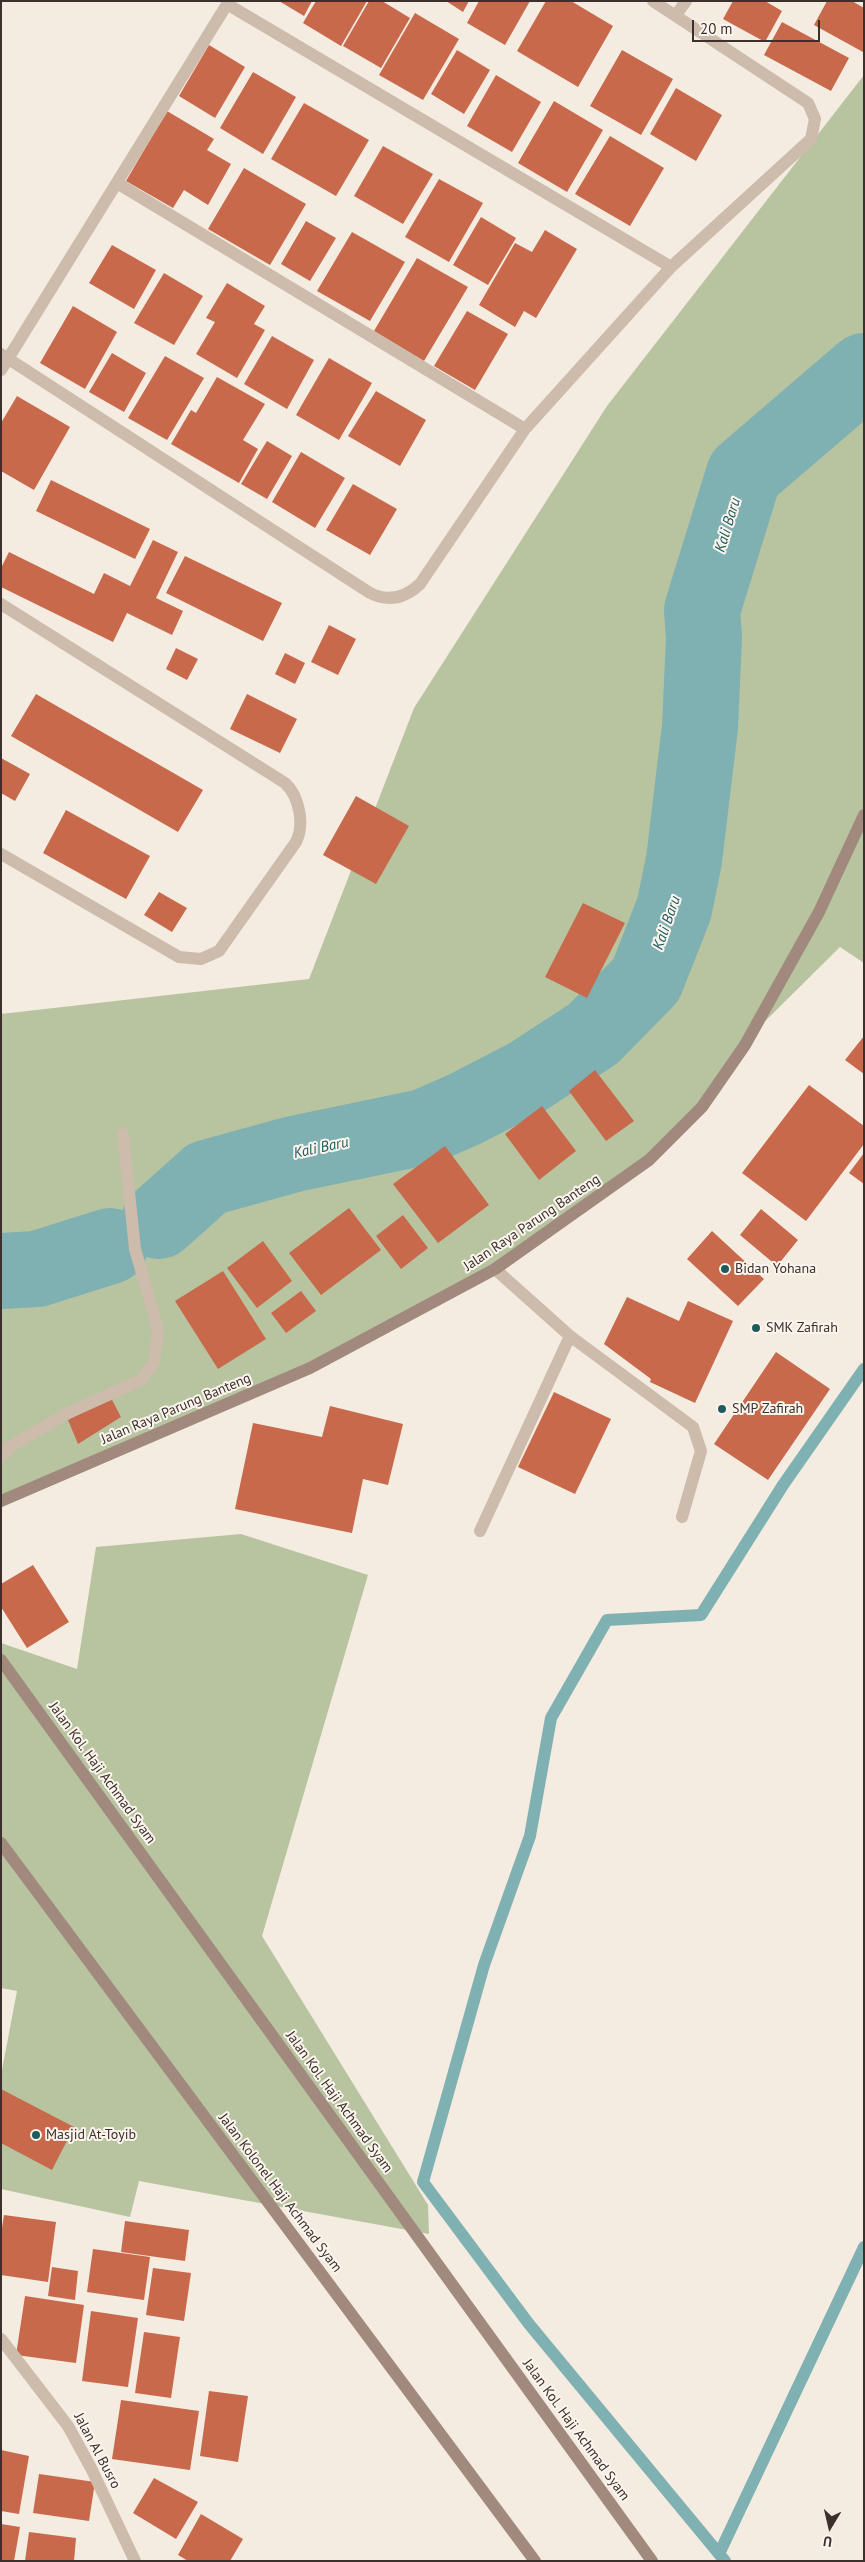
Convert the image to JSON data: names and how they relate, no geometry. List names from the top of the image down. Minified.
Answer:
{"streets":{"main road":["Jalan Raya Parung Banteng","Jalan Kol. Haji Achmad Syam","Jalan Kolonel Haji Achmad Syam"],"street":["Jalan Al Busro"]},"water":["Kali Baru"],"places":["Bidan Yohana","SMK Zafirah","SMP Zafirah","Masjid At-Toyib"],"scale_bar":"20 m","north":"bottom"}
